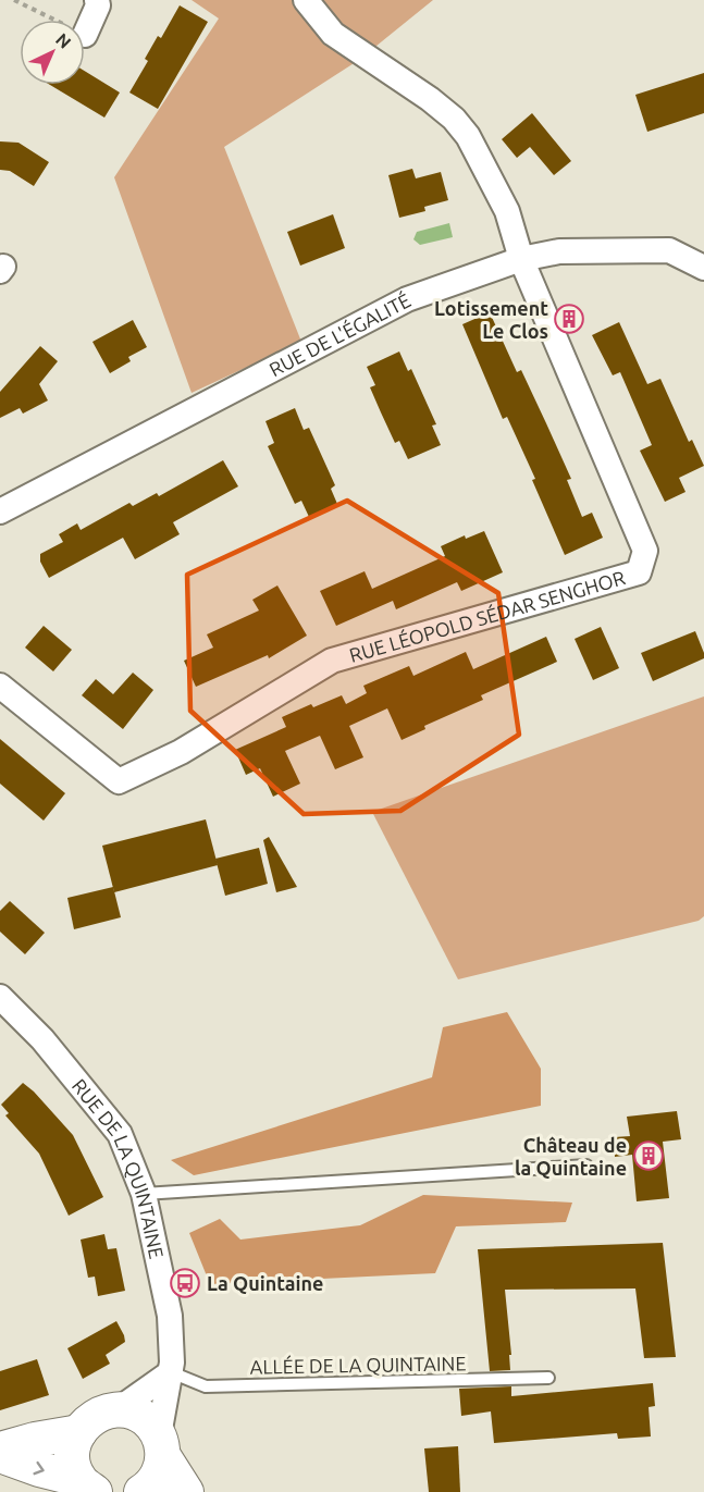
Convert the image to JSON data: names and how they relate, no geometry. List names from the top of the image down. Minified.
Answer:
{"streets":{"street":["RUE DE L'ÉGALITÉ","RUE LÉOPOLD SÉDAR SENGHOR","RUE DE LA QUINTAINE"],"lane":["ALLÉE DE LA QUINTAINE"]},"crossings":[["RUE DE L'ÉGALITÉ","RUE LÉOPOLD SÉDAR SENGHOR"],["RUE DE LA QUINTAINE","ALLÉE DE LA QUINTAINE"]],"places":{"building":["Lotissement Le Clos","Château de la Quintaine"],"bus stop":["La Quintaine"]},"north":"top right"}
